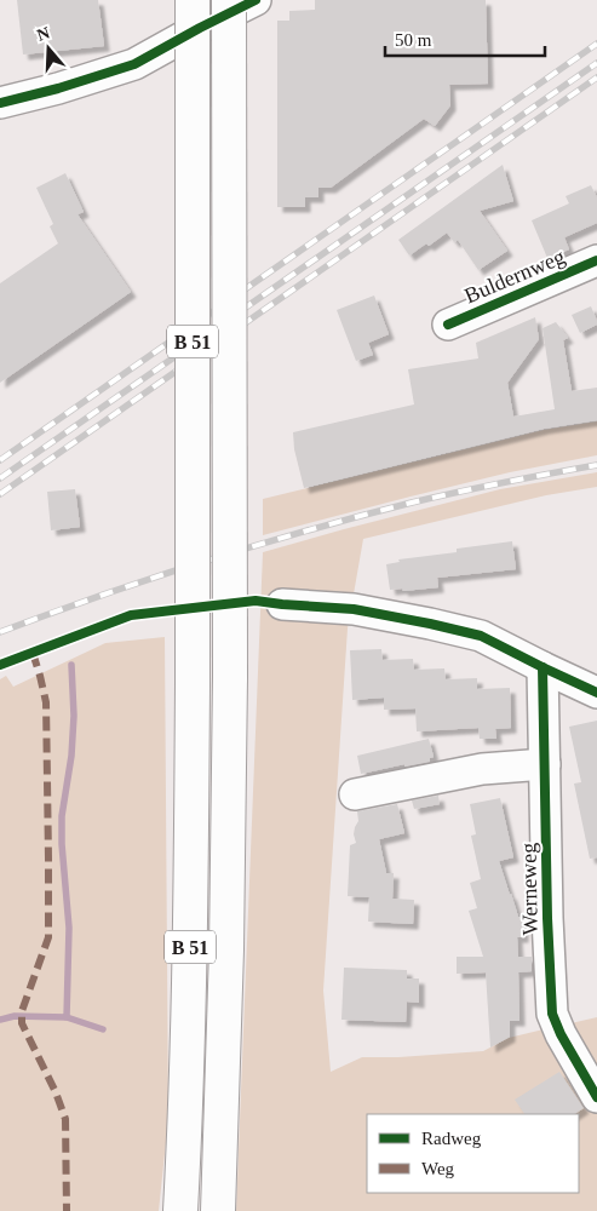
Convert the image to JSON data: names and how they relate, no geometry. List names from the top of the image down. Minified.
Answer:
{"streets":{"highway":["B 51"],"street":["Buldernweg","Werneweg"]},"legend":["Radweg","Weg"],"scale_bar":"50 m","north":"top"}
